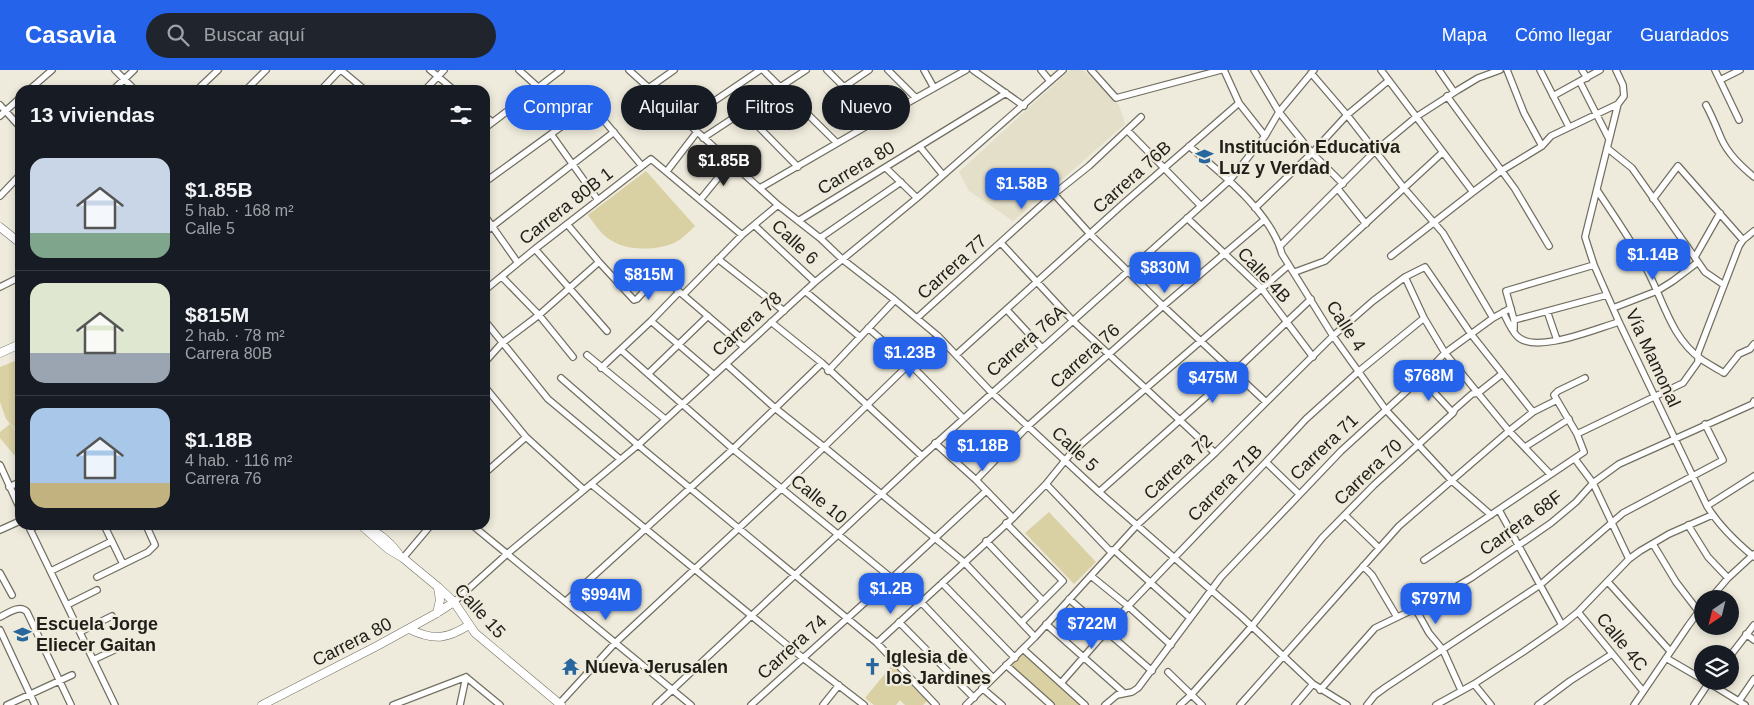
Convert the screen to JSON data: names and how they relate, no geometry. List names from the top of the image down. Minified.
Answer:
{"streets":{"street":["Carrera 80","Carrera 76B","Carrera 80B 1","Calle 6","Carrera 77","Calle 4B","Carrera 78","Calle 4","Carrera 76A","Carrera 76","Vía Mamonal","Carrera 71","Calle 5","Carrera 72","Carrera 70","Carrera 71B","Calle 10","Carrera 68F","Calle 15","Calle 4C","Carrera 74"]},"crossings":[["Carrera 80","Carrera 78"],["Carrera 80","Calle 5"],["Carrera 80","Calle 15"],["Carrera 76B","Calle 4"],["Carrera 76B","Calle 5"],["Calle 6","Carrera 78"],["Carrera 77","Calle 5"],["Calle 4B","Carrera 76A"],["Calle 4B","Carrera 76"],["Calle 4B","Carrera 72"],["Carrera 78","Calle 5"],["Carrera 78","Calle 10"],["Carrera 78","Calle 15"],["Calle 4","Carrera 76A"],["Calle 4","Carrera 76"],["Calle 4","Carrera 71"],["Calle 4","Carrera 72"],["Calle 4","Carrera 70"],["Calle 4","Carrera 71B"],["Carrera 76A","Calle 5"],["Carrera 76A","Calle 10"],["Carrera 76","Calle 5"],["Vía Mamonal","Carrera 68F"],["Carrera 71","Calle 5"],["Carrera 71","Carrera 72"],["Calle 5","Carrera 72"],["Calle 5","Carrera 70"],["Calle 5","Carrera 71B"],["Calle 5","Carrera 68F"],["Carrera 72","Calle 10"],["Calle 10","Carrera 74"]],"places":{"school or university":["Institución Educativa Luz y Verdad","Escuela Jorge Eliecer Gaitan"],"temple":["Nueva Jerusalen"],"church":["Iglesia de los Jardines"]},"north":"bottom left","page":{"header":"Casavia","search":"Buscar aquí","nav":["Mapa","Cómo llegar","Guardados"],"chip":["Comprar","Alquilar","Filtros","Nuevo"],"heading":"13 viviendas","price":["$1.85B","$1.58B","$1.14B","$830M","$815M","$1.23B","$768M","$475M","$1.18B","$1.2B","$994M","$797M","$722M"],"list":[{"name":"$1.85B","note":"5 hab. · 168 m² · Calle 5"},{"name":"$815M","note":"2 hab. · 78 m² · Carrera 80B"},{"name":"$1.18B","note":"4 hab. · 116 m² · Carrera 76"}]}}
